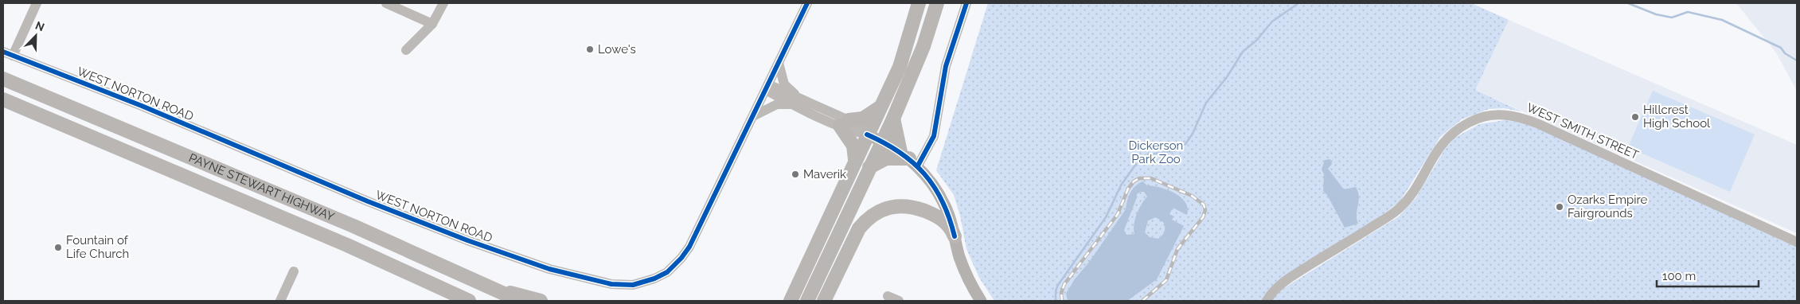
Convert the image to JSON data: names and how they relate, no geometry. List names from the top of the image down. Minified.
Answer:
{"streets":{"highway":["PAYNE STEWART HIGHWAY"],"street":["WEST NORTON ROAD","WEST SMITH STREET"]},"parks":["Dickerson Park Zoo"],"places":["Lowe's","Hillcrest High School","Maverik","Ozarks Empire Fairgrounds","Fountain of Life Church"],"scale_bar":"100 m","north":"top right"}
